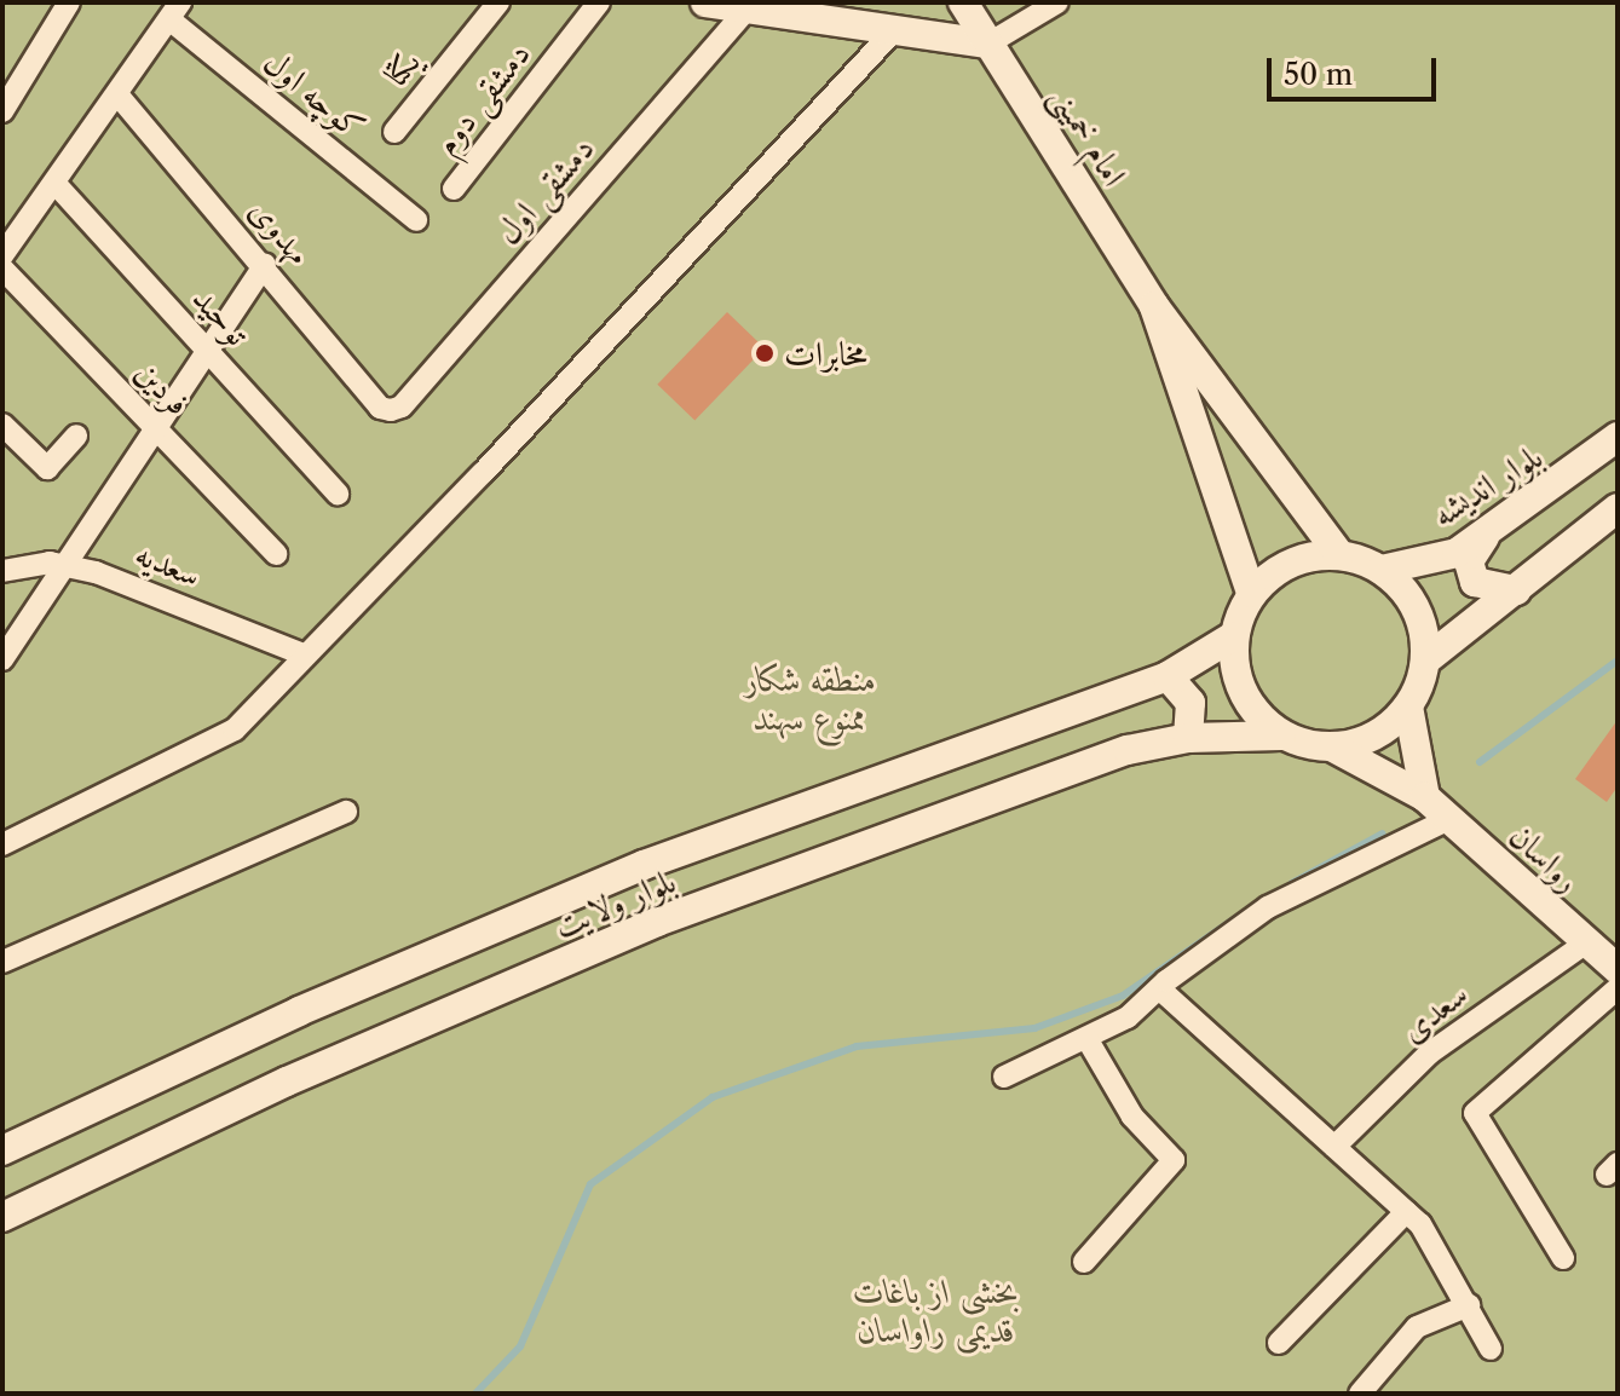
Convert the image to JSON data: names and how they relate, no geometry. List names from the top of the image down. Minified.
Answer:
{"streets":{"main road":["امام خمینی","بلوار اندیشه","رواسان","بلوار ولایت"],"street":["یکتا","کوچه اول","دمشقی دوم","دمشقی اول","مهدوی","توحید","فردین","سعدیه","سعدی"]},"crossings":[["دمشقی اول","مهدوی"],["بلوار اندیشه","رواسان"],["بلوار اندیشه","بلوار ولایت"],["رواسان","بلوار ولایت"],["رواسان","سعدی"]],"parks":["منطقه شکار ممنوع سهند","بخشی از باغات قدیمی راواسان"],"places":["مخابرات"],"scale_bar":"50 m"}
